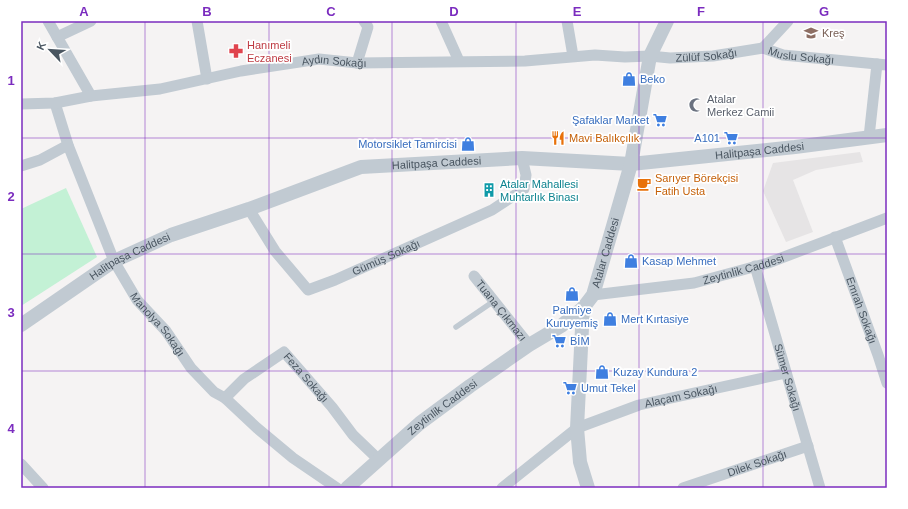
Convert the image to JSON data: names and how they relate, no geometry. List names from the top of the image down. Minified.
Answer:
{"streets":{"street":["Zülüf Sokağı","Muslu Sokağı","Aydın Sokağı","Halitpaşa Caddesi","Atalar Caddesi","Gümüş Sokağı","Zeytinlik Caddesi","Tuana Çıkmazı","Emrah Sokağı","Manolya Sokağı","Sümer Sokağı","Feza Sokağı","Alaçam Sokağı","Dilek Sokağı"]},"crossings":[["Zülüf Sokağı","Muslu Sokağı"],["Zülüf Sokağı","Aydın Sokağı"],["Zülüf Sokağı","Atalar Caddesi"],["Aydın Sokağı","Atalar Caddesi"],["Aydın Sokağı","Manolya Sokağı"],["Halitpaşa Caddesi","Atalar Caddesi"],["Halitpaşa Caddesi","Gümüş Sokağı"],["Halitpaşa Caddesi","Manolya Sokağı"],["Atalar Caddesi","Zeytinlik Caddesi"],["Zeytinlik Caddesi","Tuana Çıkmazı"],["Zeytinlik Caddesi","Emrah Sokağı"],["Zeytinlik Caddesi","Sümer Sokağı"],["Zeytinlik Caddesi","Feza Sokağı"],["Manolya Sokağı","Feza Sokağı"],["Sümer Sokağı","Alaçam Sokağı"],["Sümer Sokağı","Dilek Sokağı"]],"places":{"school or university":["Kreş"],"pharmacy":["Hanımeli Eczanesi"],"shop":["Beko","Motorsiklet Tamircisi","Kasap Mehmet","Palmiye Kuruyemiş","Mert Kırtasiye","Kuzay Kundura 2"],"mosque":["Atalar Merkez Camii"],"supermarket":["Şafaklar Market","A101","BİM","Umut Tekel"],"restaurant":["Mavi Balıkçılık"],"cafe":["Sarıyer Börekçisi Fatih Usta"],"building":["Atalar Mahallesi Muhtarlık Binası"]},"north":"top left","grid":{"columns":["A","B","C","D","E","F","G"],"rows":["1","2","3","4"]}}
